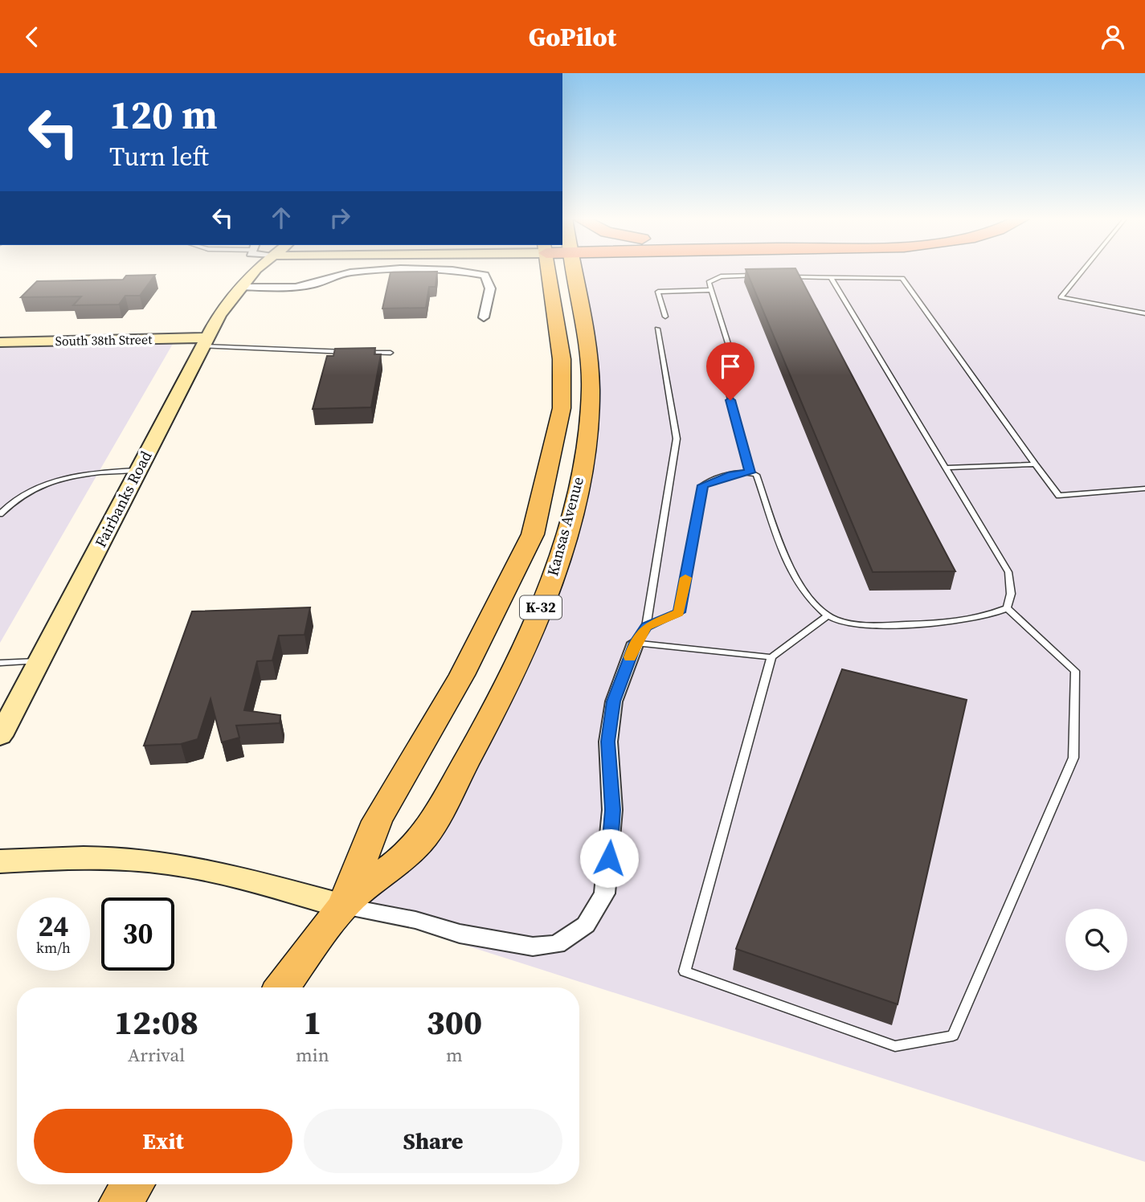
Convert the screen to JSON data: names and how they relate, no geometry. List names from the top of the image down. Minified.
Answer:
{"streets":{"main road":["Kansas Avenue","K-32"],"street":["South 38th Street","Fairbanks Road"]},"crossings":[["South 38th Street","Fairbanks Road"]],"page":{"header":"GoPilot","turn":["120 m","Turn left"],"speed":"24 km/h","limit":"30","eta":["12:08","Arrival","1","min","300","m"],"buttons":["Exit","Share"]}}
